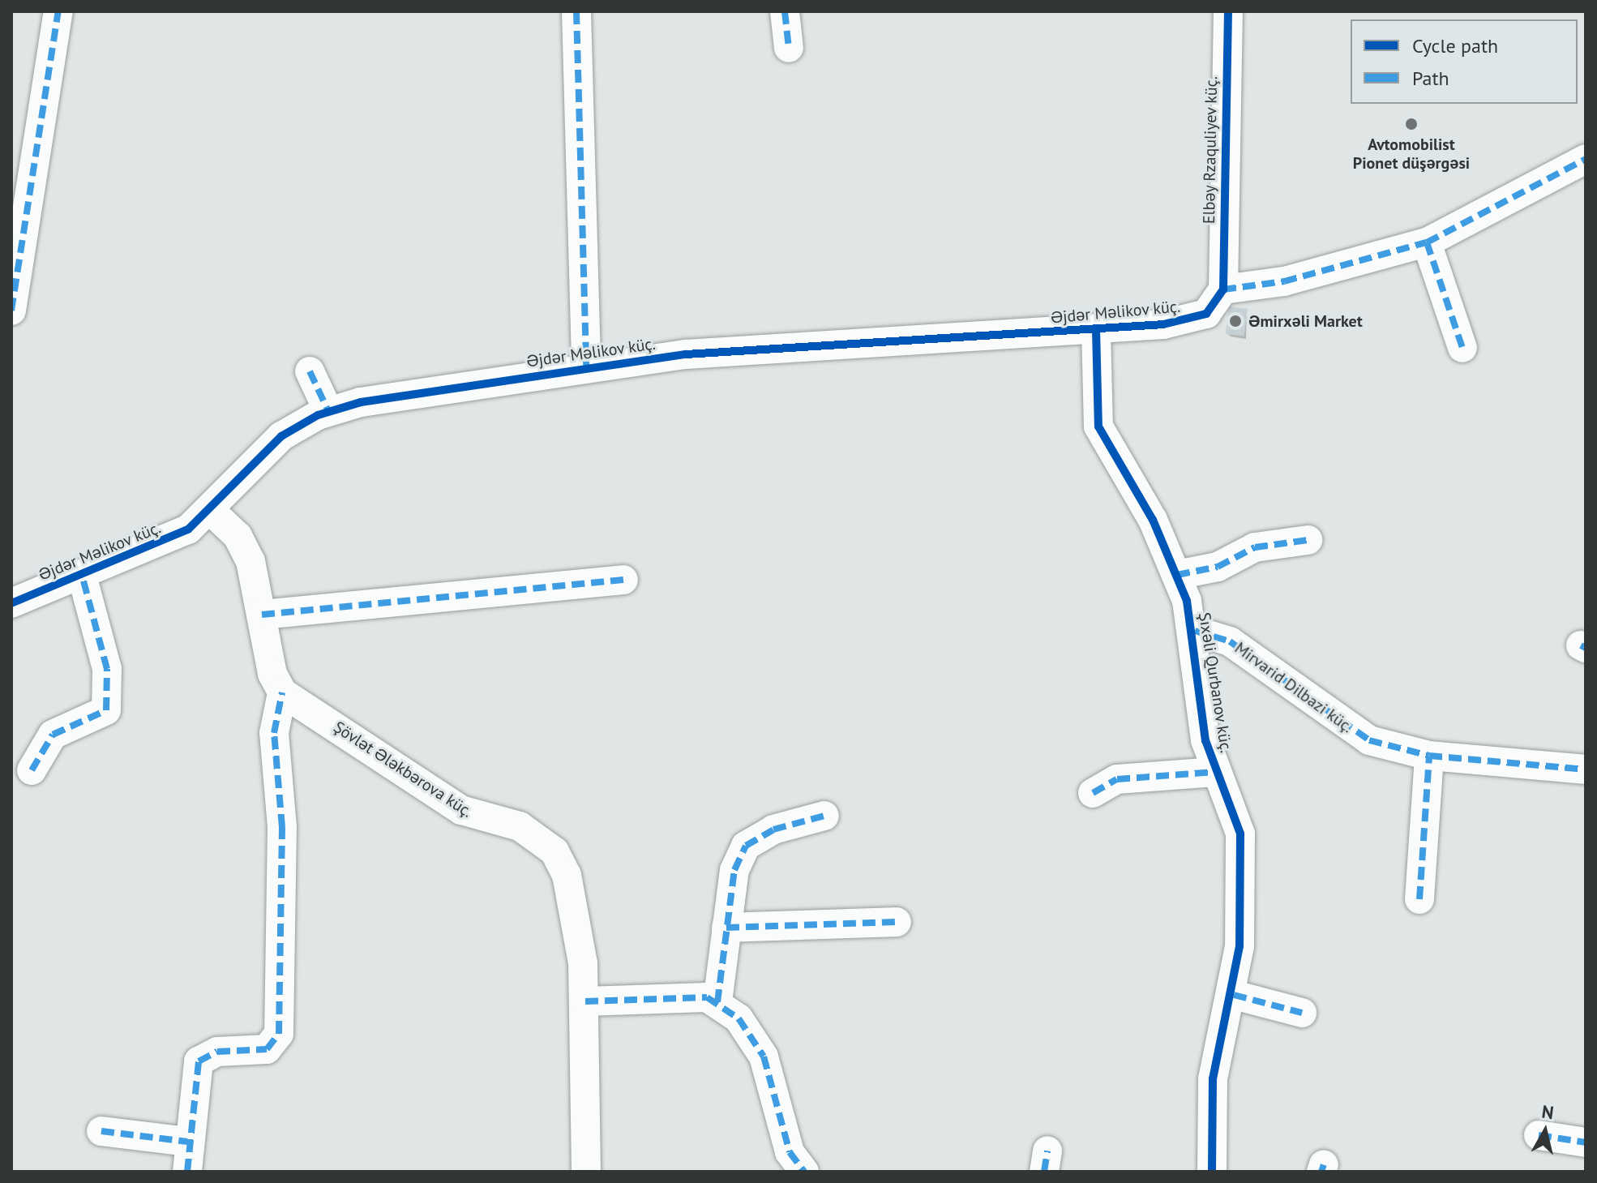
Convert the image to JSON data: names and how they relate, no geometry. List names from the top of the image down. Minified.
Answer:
{"streets":{"street":["Elbəy Rzaquliyev küç.","Əjdər Məlikov küç.","Şıxəli Qurbanov küç.","Mirvarid Dilbazi küç.","Şövlət Ələkbərova küç."]},"crossings":[["Elbəy Rzaquliyev küç.","Əjdər Məlikov küç."],["Əjdər Məlikov küç.","Şıxəli Qurbanov küç."],["Şıxəli Qurbanov küç.","Mirvarid Dilbazi küç."]],"places":["Avtomobilist Pionet düşərgəsi","Əmirxəli Market"],"legend":["Cycle path","Path"],"north":"top"}
